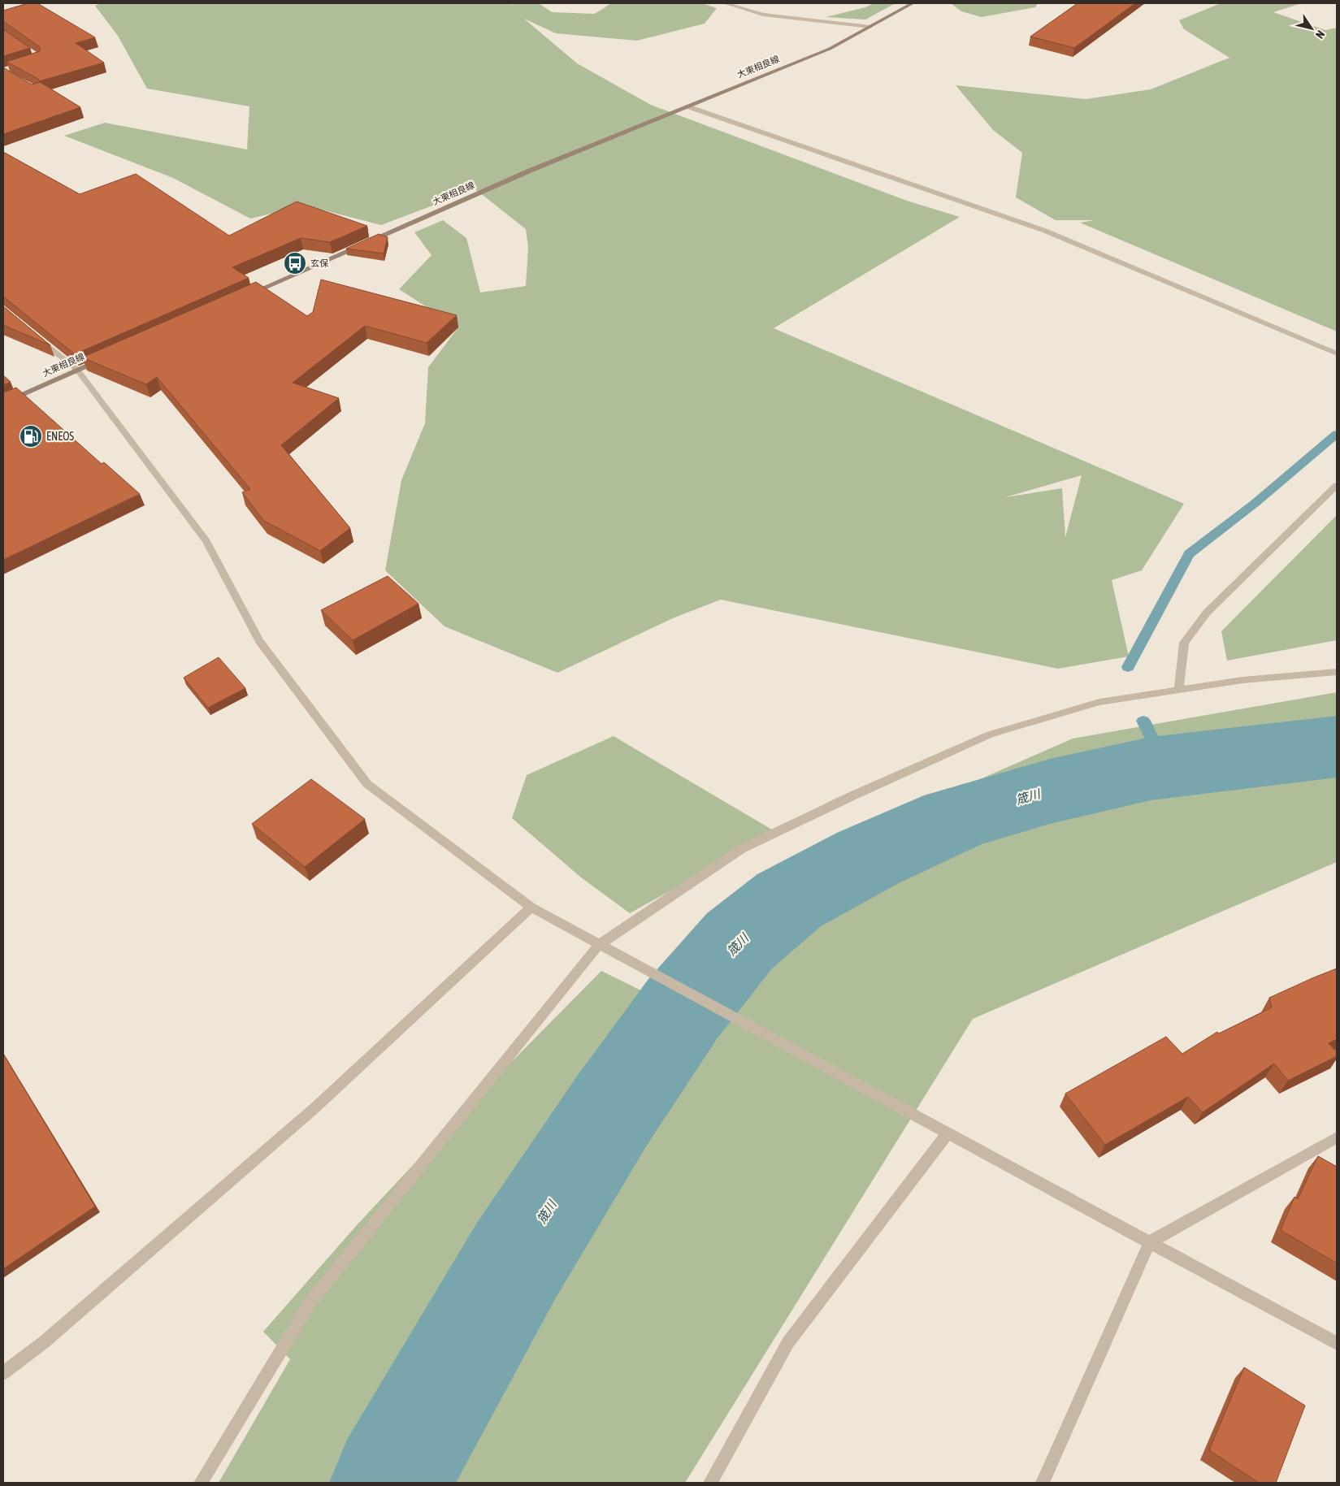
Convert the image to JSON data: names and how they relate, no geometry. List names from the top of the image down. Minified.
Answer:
{"streets":{"main road":["大東相良線"]},"water":["筬川"],"places":{"bus stop":["玄保"],"fuel station":["ENEOS"]},"north":"bottom right"}
